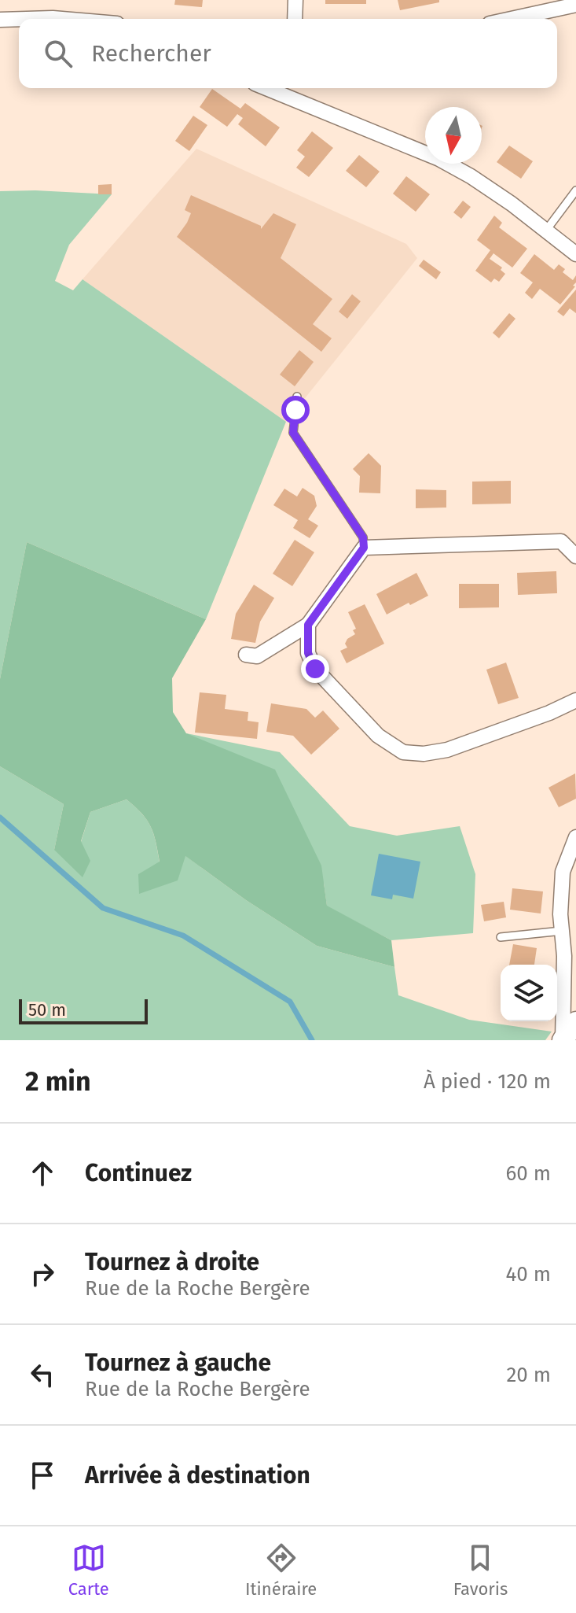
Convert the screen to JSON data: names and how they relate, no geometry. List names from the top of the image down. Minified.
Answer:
{"scale_bar":"50 m","north":"bottom","page":{"search":"Rechercher","scale":"50 m","heading":["2 min","À pied · 120 m"],"list":[["Continuez","60 m"],["Tournez à droite","Rue de la Roche Bergère","40 m"],["Tournez à gauche","Rue de la Roche Bergère","20 m"],"Arrivée à destination"],"nav":["Carte","Itinéraire","Favoris"]}}
